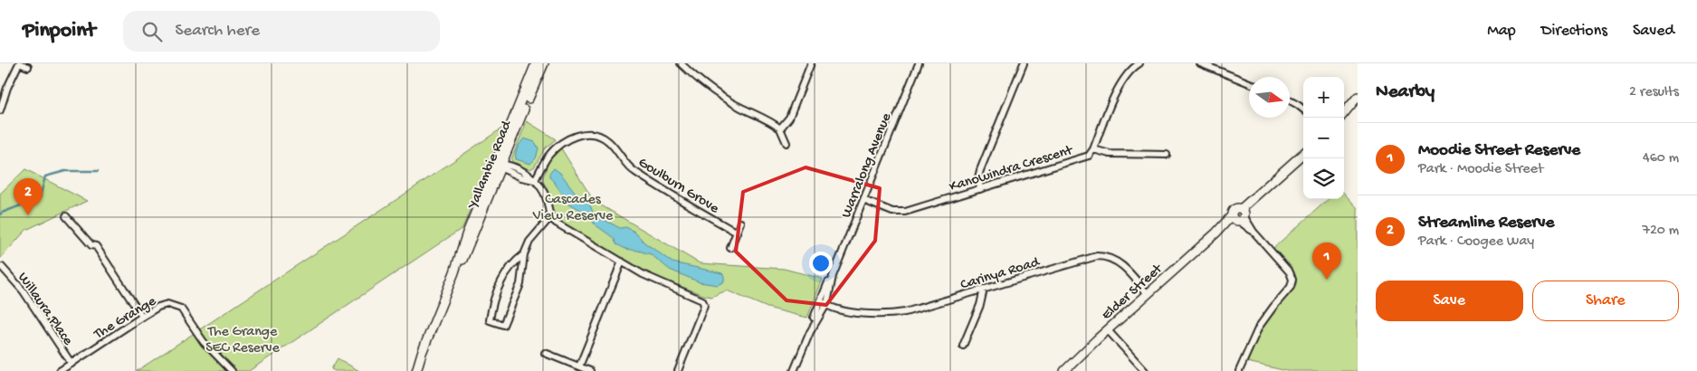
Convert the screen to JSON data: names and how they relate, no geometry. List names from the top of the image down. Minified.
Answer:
{"streets":{"street":["Yallambie Road","Warralong Avenue","Kanowindra Crescent","Goulburn Grove","Carinya Road","Elder Street","Willaura Place","The Grange"]},"crossings":[["Warralong Avenue","Kanowindra Crescent"],["Warralong Avenue","Carinya Road"],["Carinya Road","Elder Street"],["Willaura Place","The Grange"]],"parks":["Cascades View Reserve","The Grange SEC Reserve"],"north":"right","page":{"header":"Pinpoint","search":"Search here","nav":["Map","Directions","Saved"],"heading":["Nearby","2 results"],"map_buttons":["+","−"],"list":[{"mark":"1","name":"Moodie Street Reserve","note":"Park · Moodie Street","value":"460 m"},{"mark":"2","name":"Streamline Reserve","note":"Park · Coogee Way","value":"720 m"}],"pins":["2","1"],"buttons":["Save","Share"]}}
